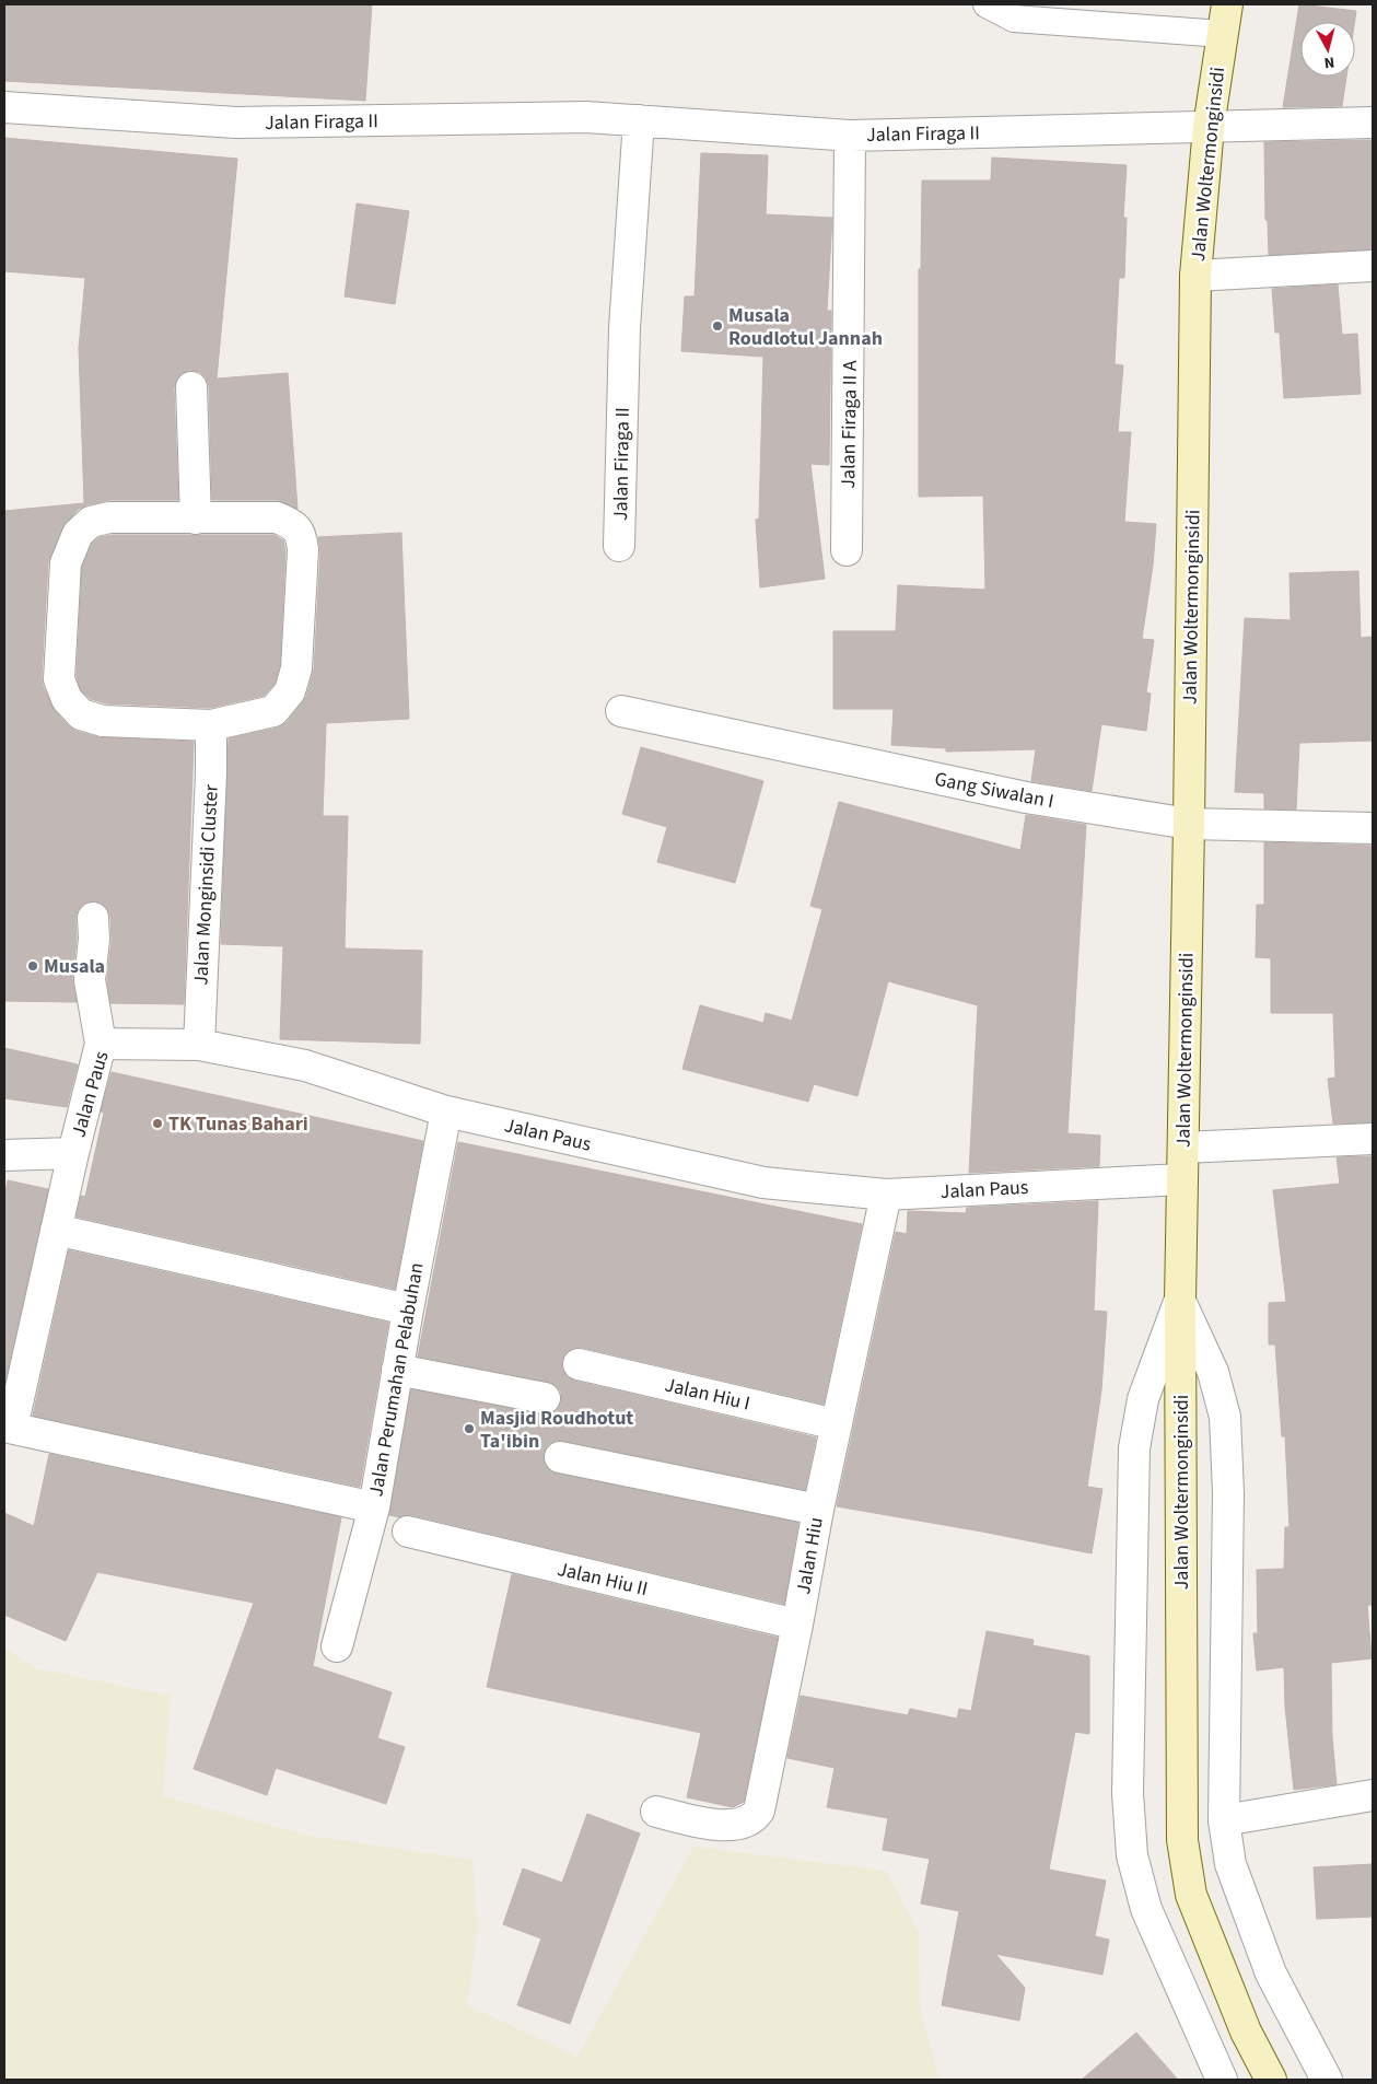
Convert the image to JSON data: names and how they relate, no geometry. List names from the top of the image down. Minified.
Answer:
{"streets":{"main road":["Jalan Woltermonginsidi"],"street":["Jalan Firaga II","Jalan Firaga II A","Gang Siwalan I","Jalan Monginsidi Cluster","Jalan Paus","Jalan Perumahan Pelabuhan","Jalan Hiu I","Jalan Hiu","Jalan Hiu II"]},"crossings":[["Jalan Firaga II","Jalan Woltermonginsidi"],["Jalan Firaga II","Jalan Firaga II A"],["Jalan Woltermonginsidi","Gang Siwalan I"],["Jalan Woltermonginsidi","Jalan Paus"],["Jalan Monginsidi Cluster","Jalan Paus"],["Jalan Paus","Jalan Perumahan Pelabuhan"],["Jalan Paus","Jalan Hiu"],["Jalan Hiu I","Jalan Hiu"],["Jalan Hiu","Jalan Hiu II"]],"places":["Musala Roudlotul Jannah","Musala","TK Tunas Bahari","Masjid Roudhotut Ta'ibin"],"north":"bottom"}
